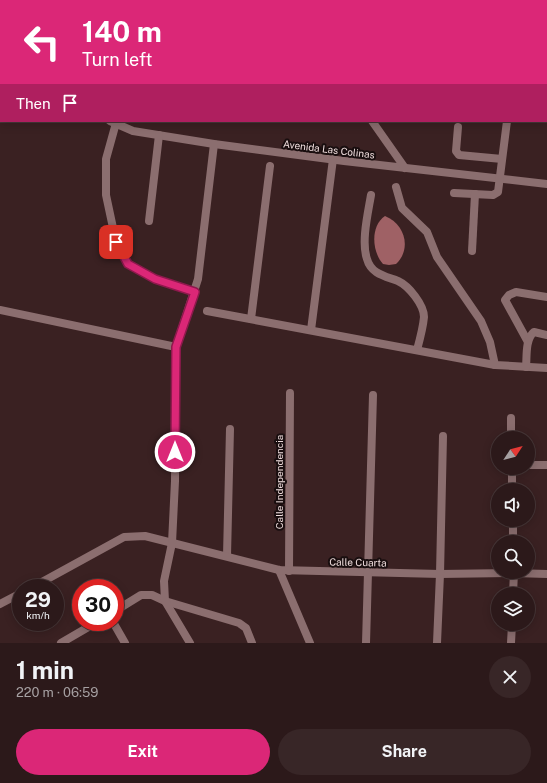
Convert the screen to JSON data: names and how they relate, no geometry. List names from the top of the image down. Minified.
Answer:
{"streets":{"street":["Avenida Las Colinas","Calle Independencia","Calle Cuarta"]},"crossings":[["Calle Independencia","Calle Cuarta"]],"north":"top right","page":{"turn":["140 m","Turn left"],"then":"Then","speed":"29 km/h","limit":"30","heading":["1 min","220 m · 06:59"],"buttons":["Exit","Share"]}}
